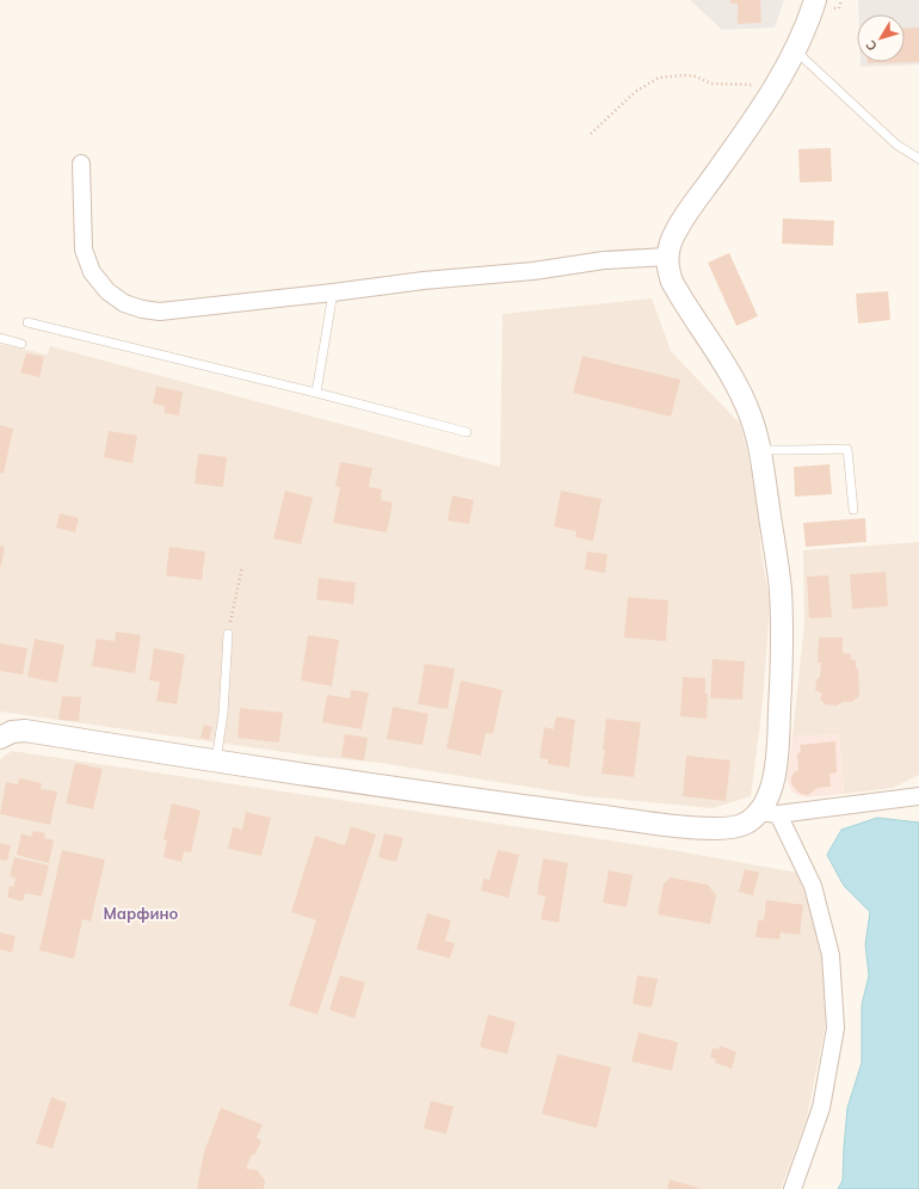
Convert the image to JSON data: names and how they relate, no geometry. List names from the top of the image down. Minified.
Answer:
{"districts":["Марфино"],"north":"bottom left"}
